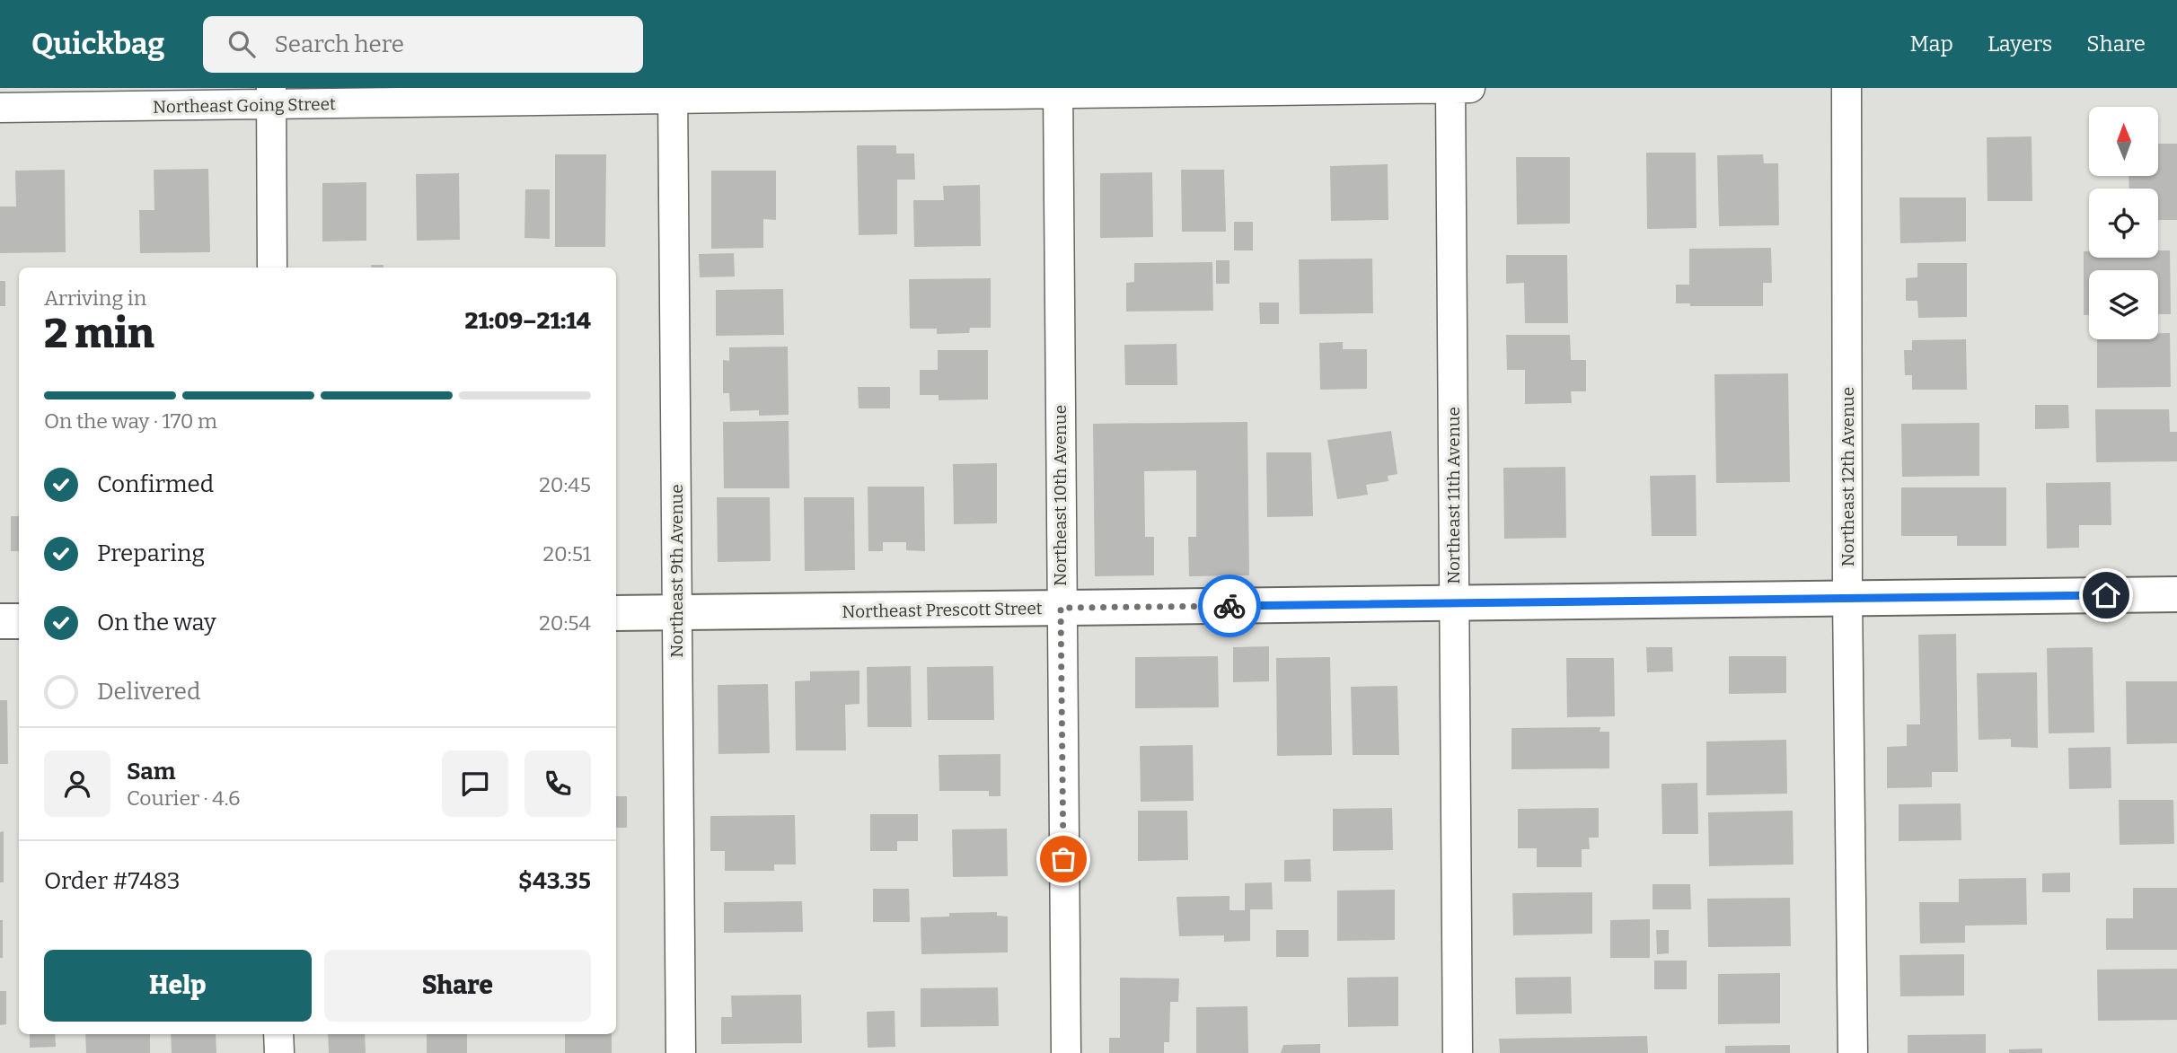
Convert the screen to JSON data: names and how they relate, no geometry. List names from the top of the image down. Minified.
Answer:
{"streets":{"street":["Northeast Going Street","Northeast 12th Avenue","Northeast 10th Avenue","Northeast 11th Avenue","Northeast 9th Avenue","Northeast Prescott Street"]},"crossings":[["Northeast Going Street","Northeast 10th Avenue"],["Northeast Going Street","Northeast 11th Avenue"],["Northeast Going Street","Northeast 9th Avenue"],["Northeast 12th Avenue","Northeast Prescott Street"],["Northeast 10th Avenue","Northeast Prescott Street"],["Northeast 11th Avenue","Northeast Prescott Street"],["Northeast 9th Avenue","Northeast Prescott Street"]],"north":"top","page":{"header":"Quickbag","search":"Search here","nav":["Map","Layers","Share"],"heading":["2 min","Arriving in","21:09–21:14"],"panel":["Sam","Courier · 4.6","Order #7483","$43.35"],"bar":"On the way · 170 m","list":[["Confirmed","20:45"],["Preparing","20:51"],["On the way","20:54"],"Delivered"],"buttons":["Help","Share"]}}
